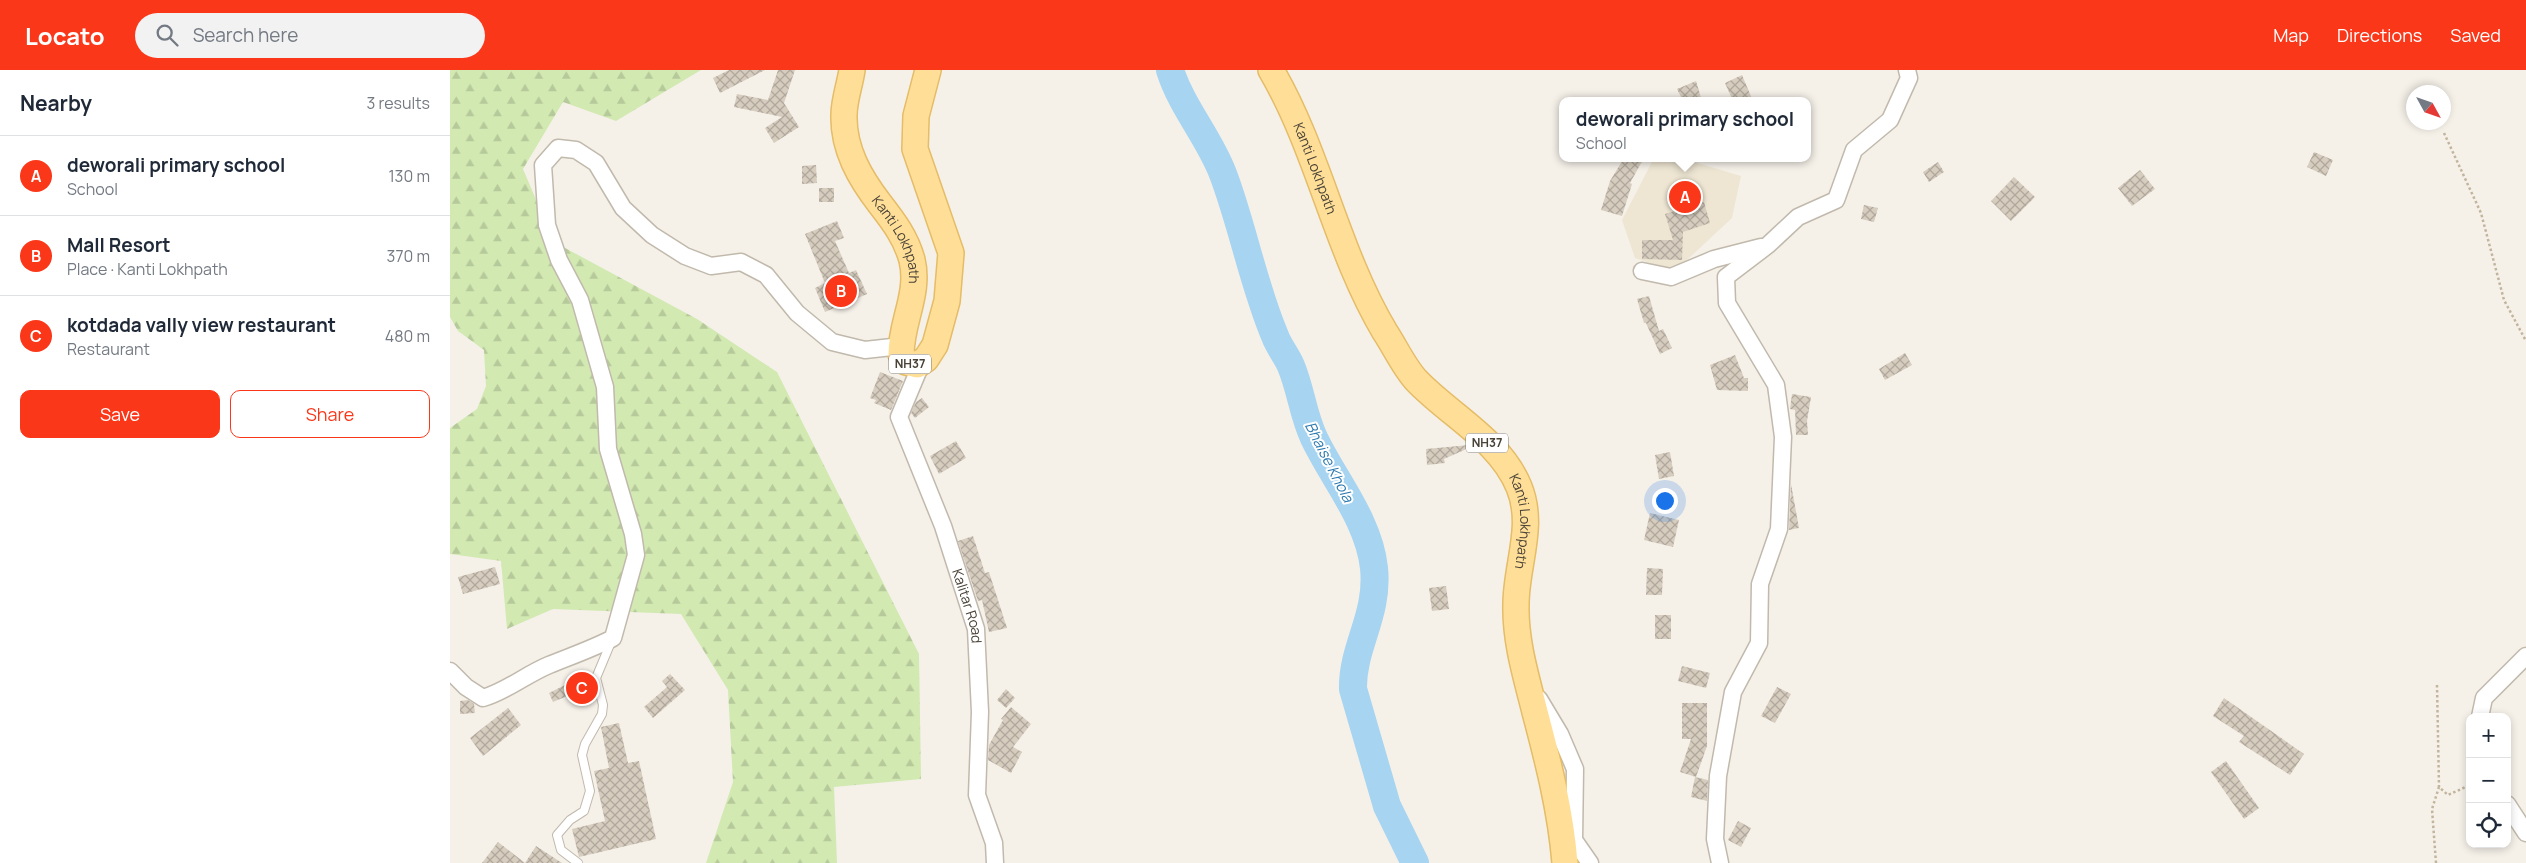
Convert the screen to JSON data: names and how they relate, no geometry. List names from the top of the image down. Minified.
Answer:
{"streets":{"main road":["Kanti Lokhpath","NH37"],"street":["Kalitar Road"]},"crossings":[["Kanti Lokhpath","NH37"],["NH37","Kalitar Road"]],"water":["Bhaise Khola"],"north":"bottom right","page":{"header":"Locato","search":"Search here","nav":["Map","Directions","Saved"],"heading":["Nearby","3 results"],"popup":["deworali primary school","School"],"list":[{"mark":"A","name":"deworali primary school","note":"School","value":"130 m"},{"mark":"B","name":"Mall Resort","note":"Place · Kanti Lokhpath","value":"370 m"},{"mark":"C","name":"kotdada vally view restaurant","note":"Restaurant","value":"480 m"}],"pins":["A","B","C"],"buttons":["Save","Share"],"map_buttons":["+","−"]}}
